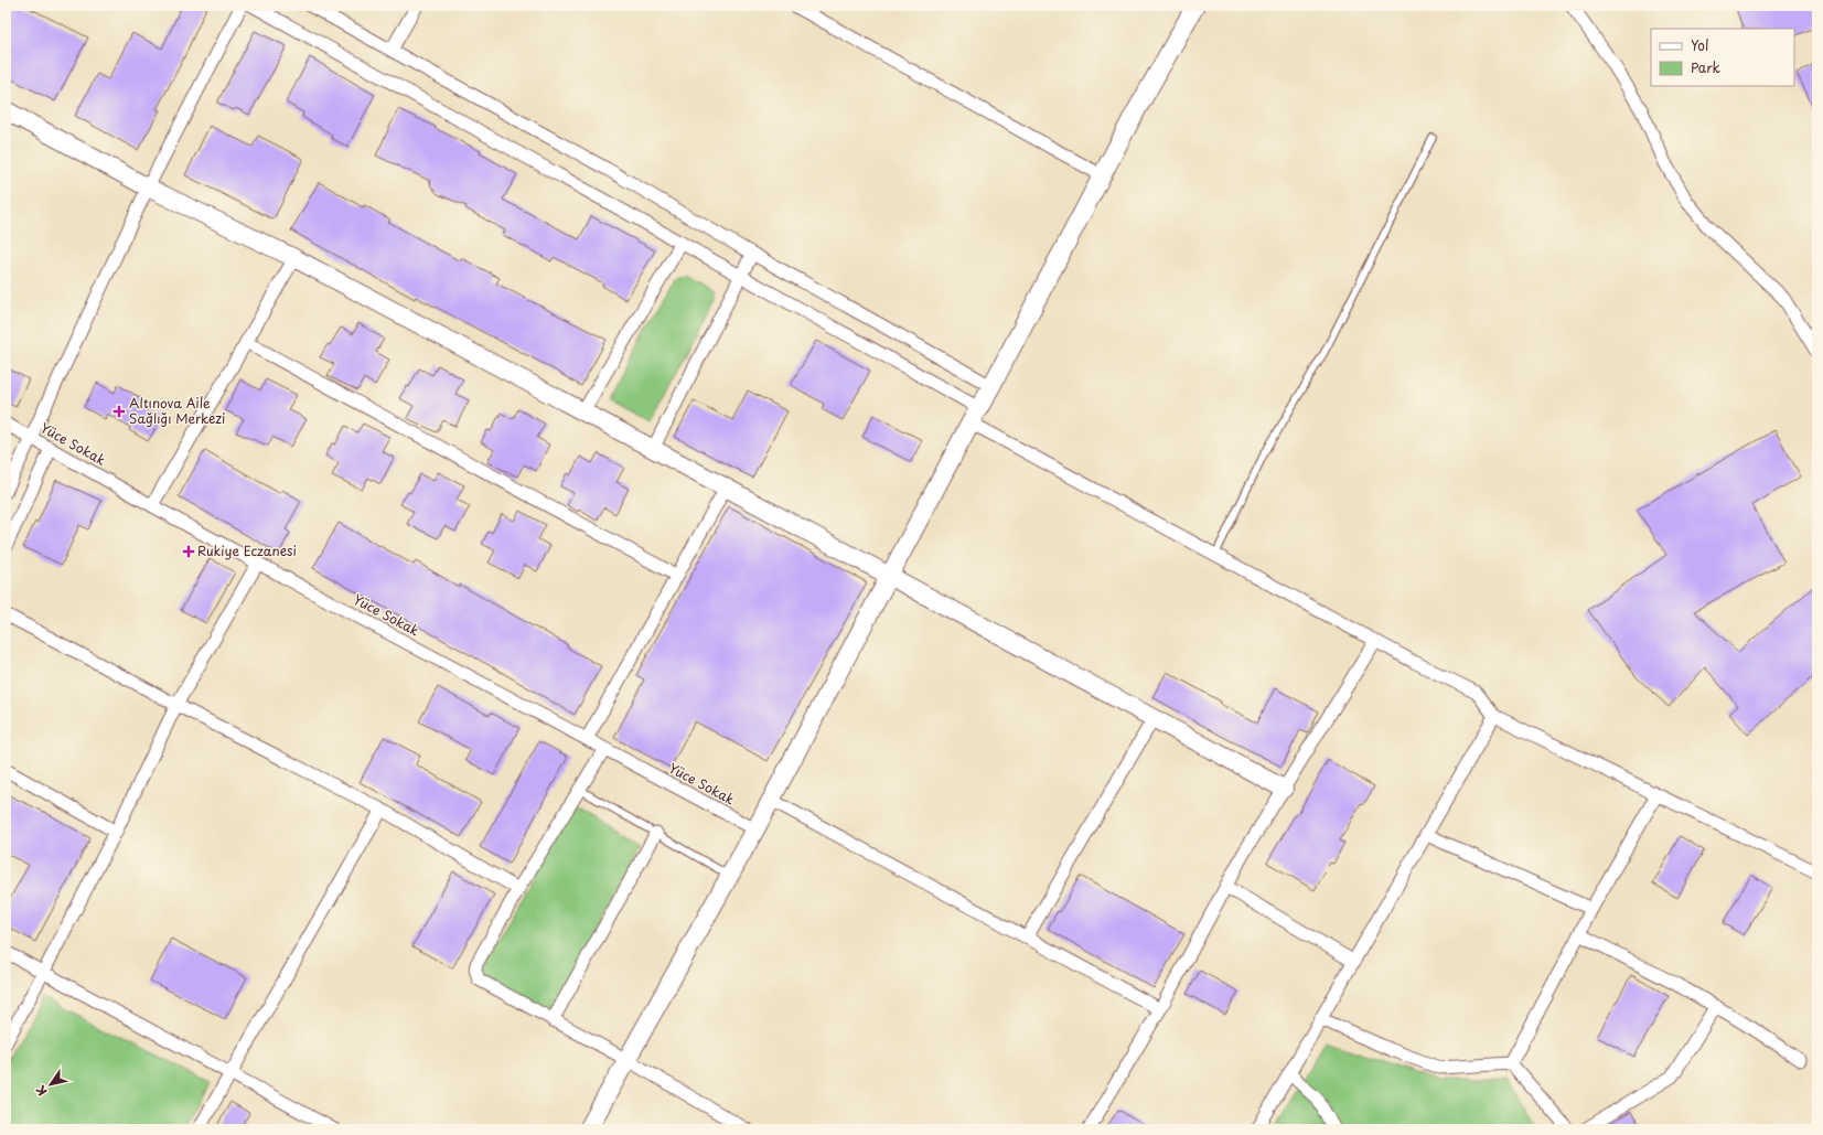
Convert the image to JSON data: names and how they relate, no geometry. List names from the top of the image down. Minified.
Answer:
{"streets":{"street":["Yüce Sokak"]},"places":{"health":["Altınova Aile Sağlığı Merkezi","Rukiye Eczanesi"]},"legend":["Yol","Park"],"north":"bottom left"}
